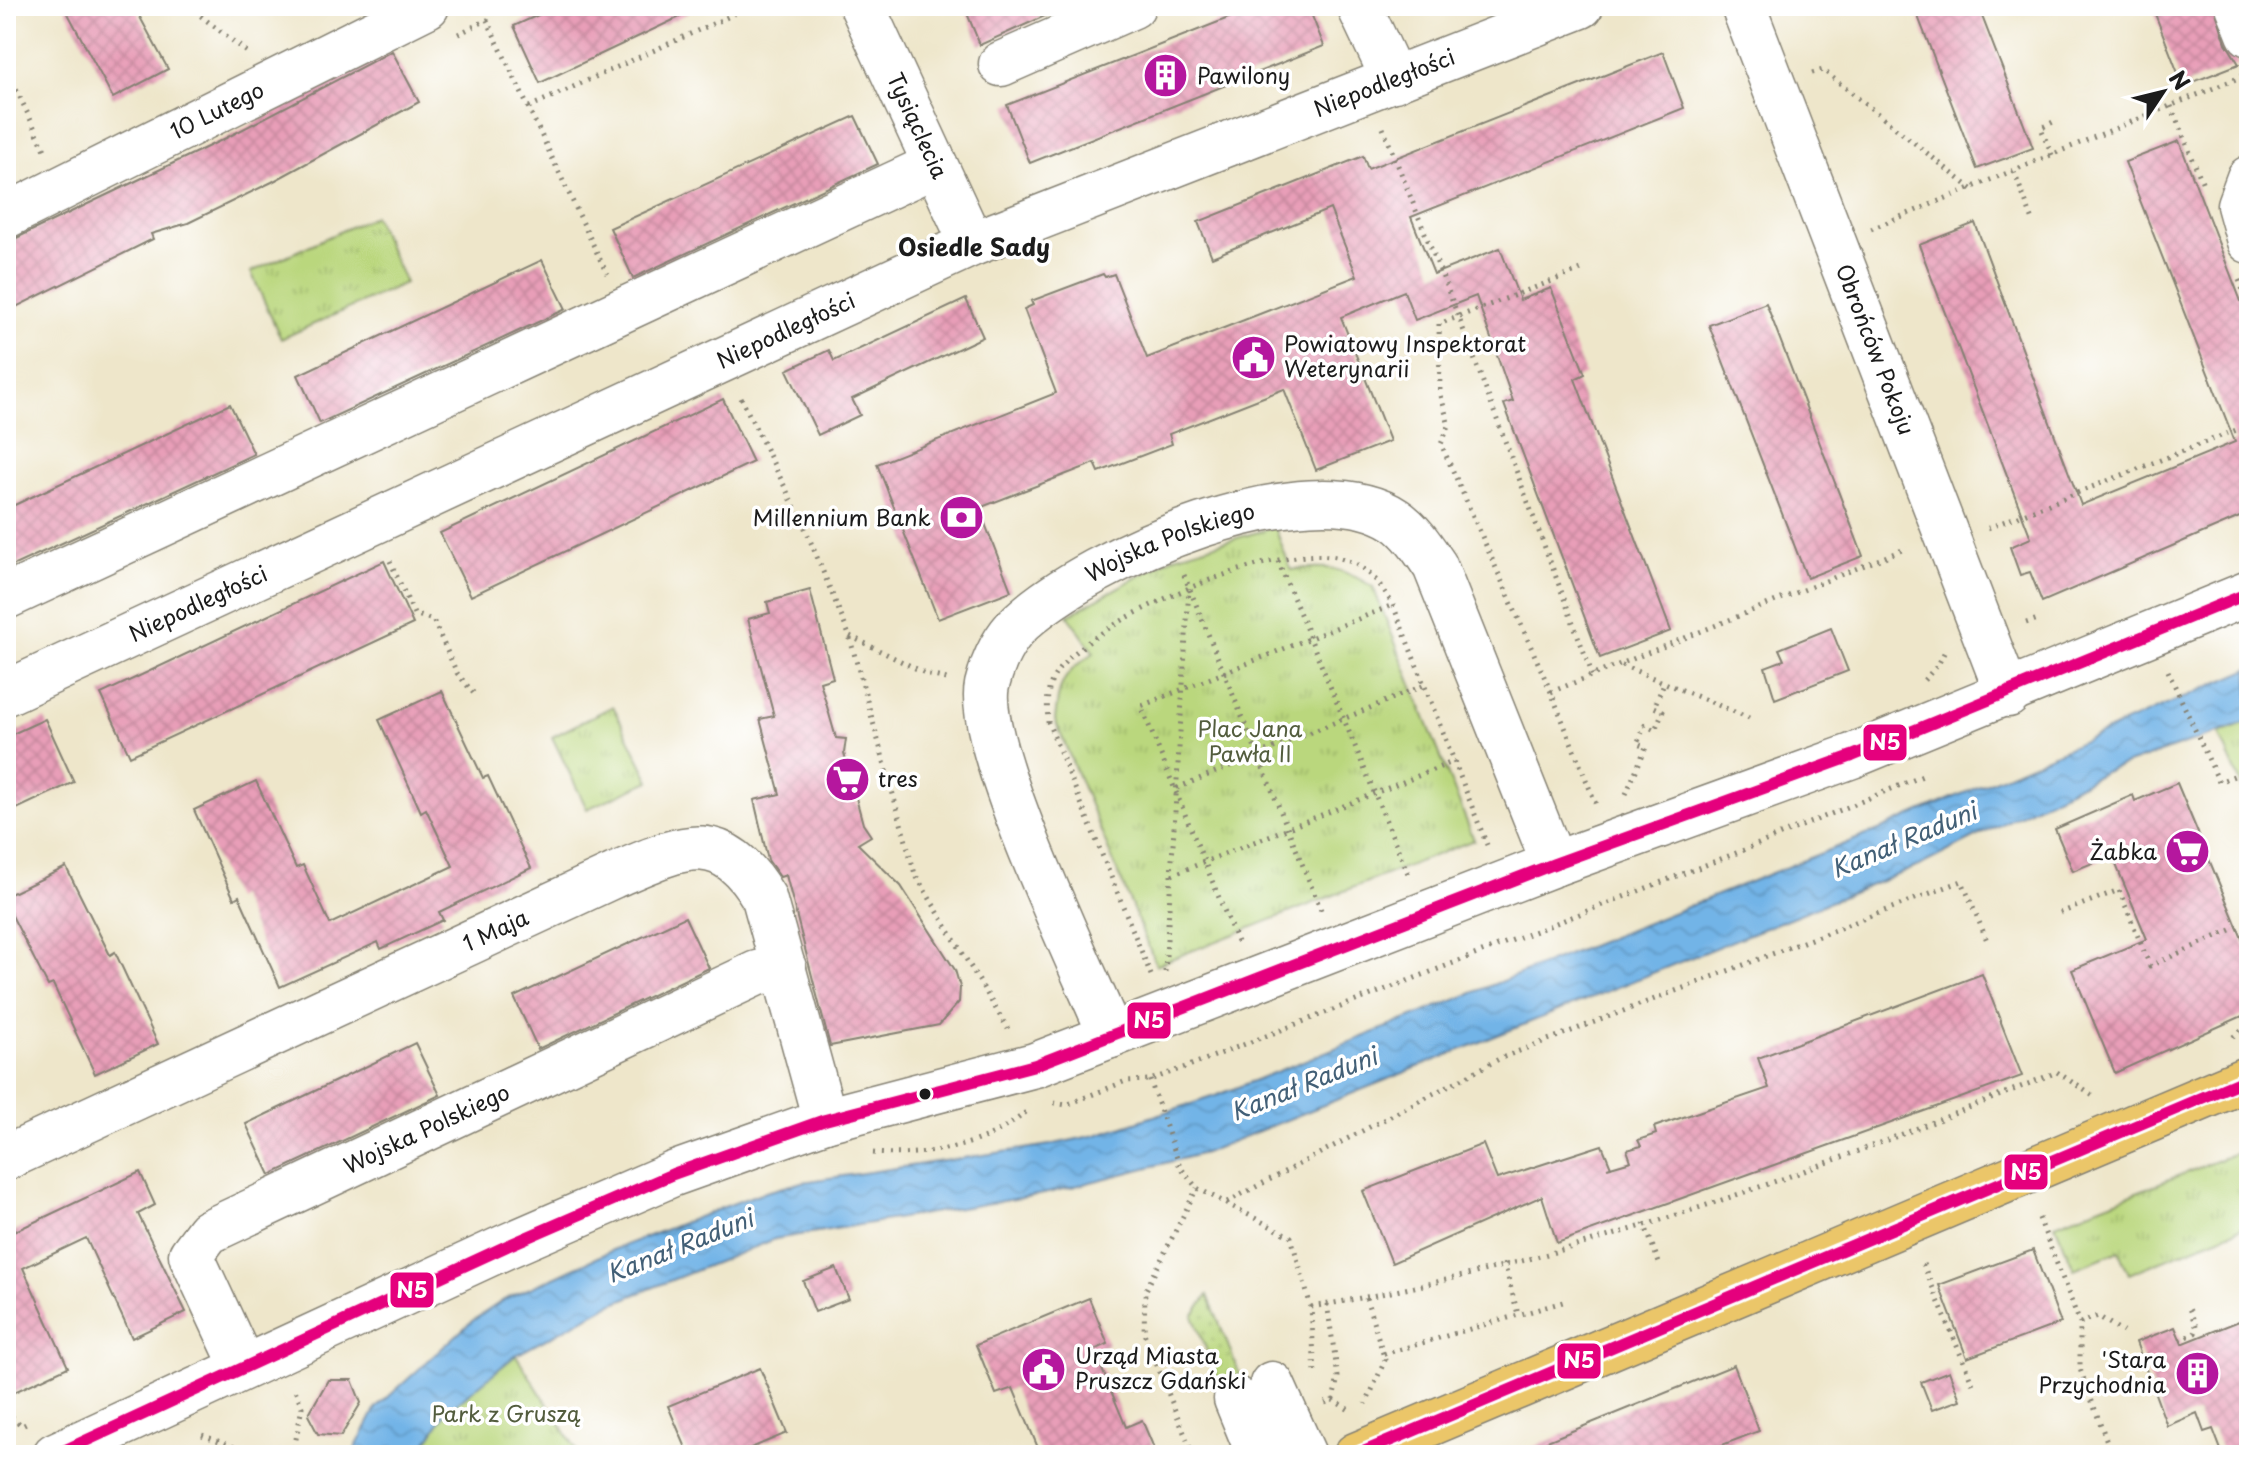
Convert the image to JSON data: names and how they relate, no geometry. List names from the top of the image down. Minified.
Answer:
{"streets":{"street":["Niepodległości","10 Lutego","Tysiąclecia","Obrońców Pokoju","Wojska Polskiego","1 Maja"]},"crossings":[["Niepodległości","Tysiąclecia"],["Wojska Polskiego","1 Maja"]],"districts":["Osiedle Sady"],"water":["Kanał Raduni"],"parks":["Plac Jana Pawła II","Park z Gruszą"],"places":{"building":["Pawilony","'Stara Przychodnia"],"public building":["Powiatowy Inspektorat Weterynarii","Urząd Miasta Pruszcz Gdański"],"bank":["Millennium Bank"],"supermarket":["tres","Żabka"]},"lines":["transit line N5"],"north":"top right"}
